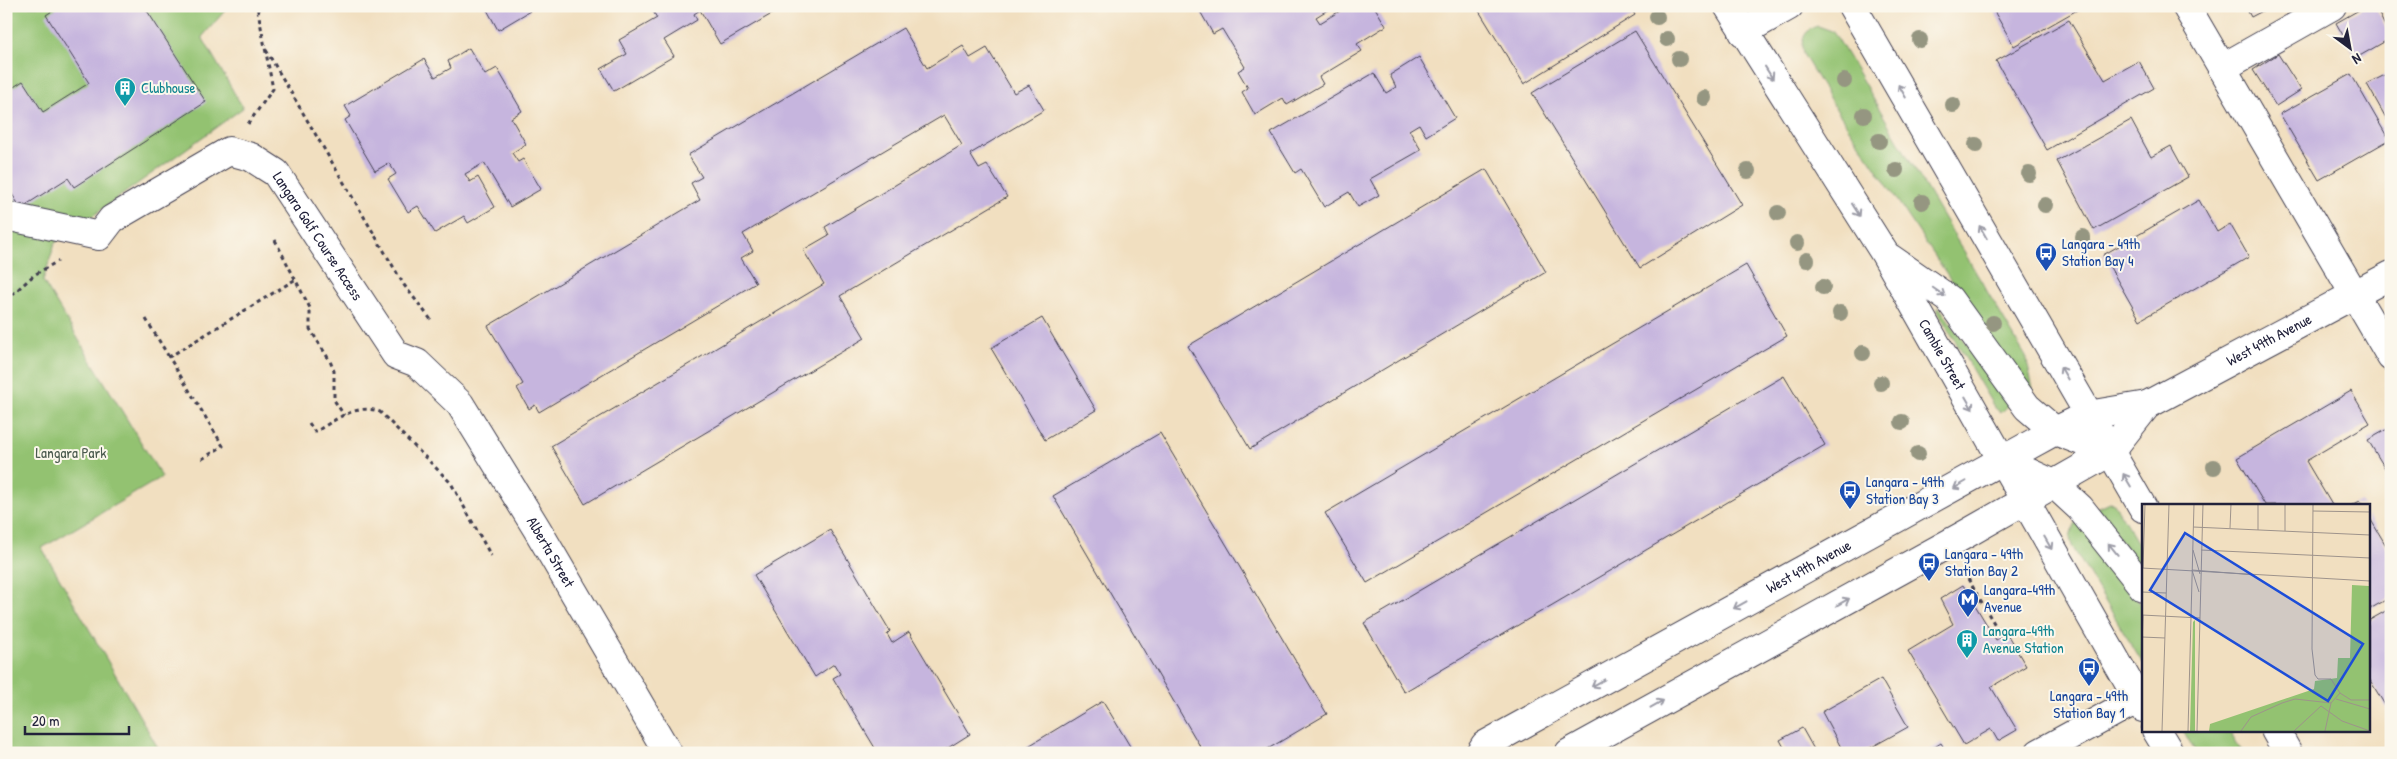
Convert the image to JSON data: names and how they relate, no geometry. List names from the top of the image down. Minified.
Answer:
{"streets":{"street":["Langara Golf Course Access","West 49th Avenue","Cambie Street","Alberta Street"]},"crossings":[["Langara Golf Course Access","Alberta Street"],["West 49th Avenue","Cambie Street"]],"parks":["Langara Park"],"places":{"building":["Clubhouse","Langara-49th Avenue Station"],"bus stop":["Langara - 49th Station Bay 4","Langara - 49th Station Bay 3","Langara - 49th Station Bay 2","Langara - 49th Station Bay 1"],"metro station":["Langara-49th Avenue"]},"scale_bar":"20 m","north":"bottom right"}
